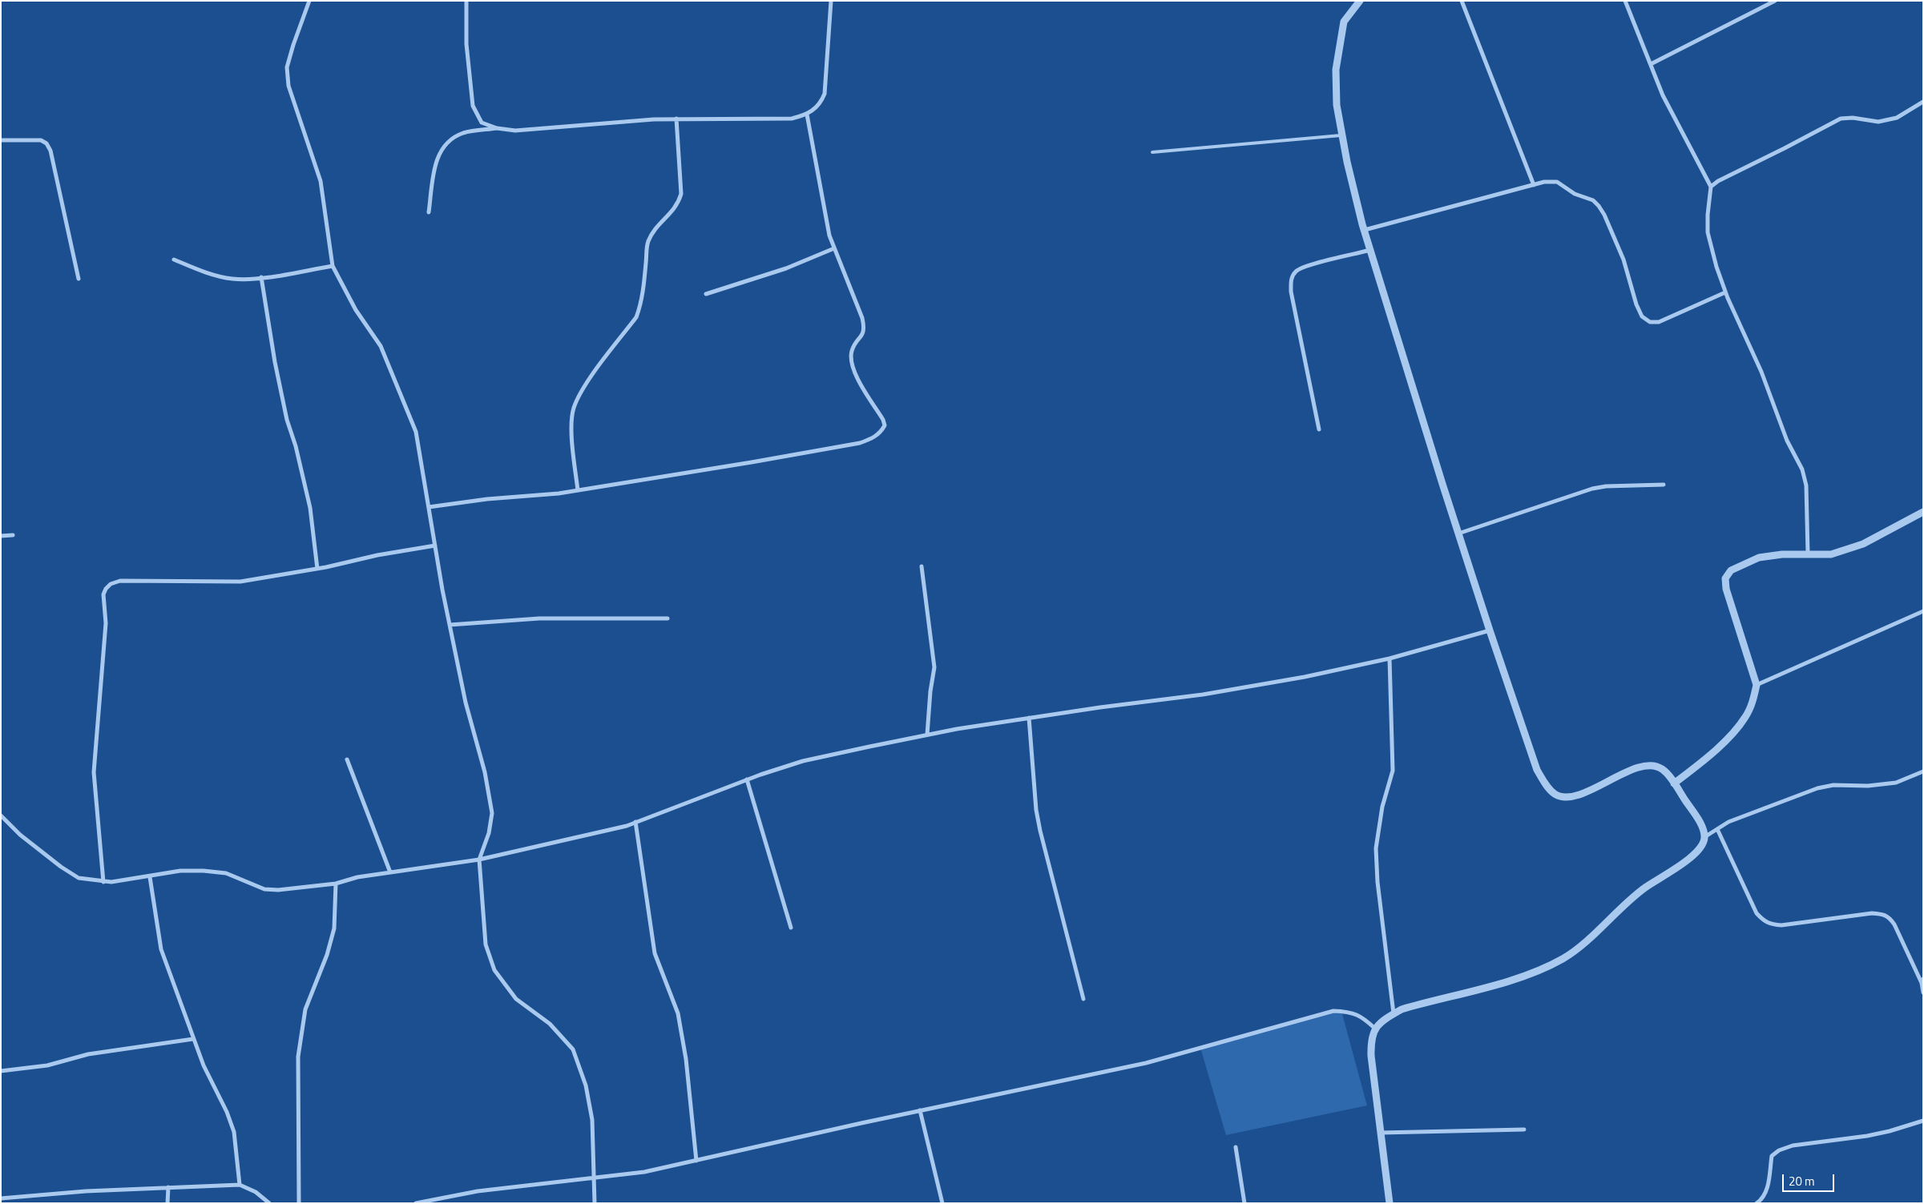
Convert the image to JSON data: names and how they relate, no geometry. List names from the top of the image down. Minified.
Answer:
{"scale_bar":"20 m"}
